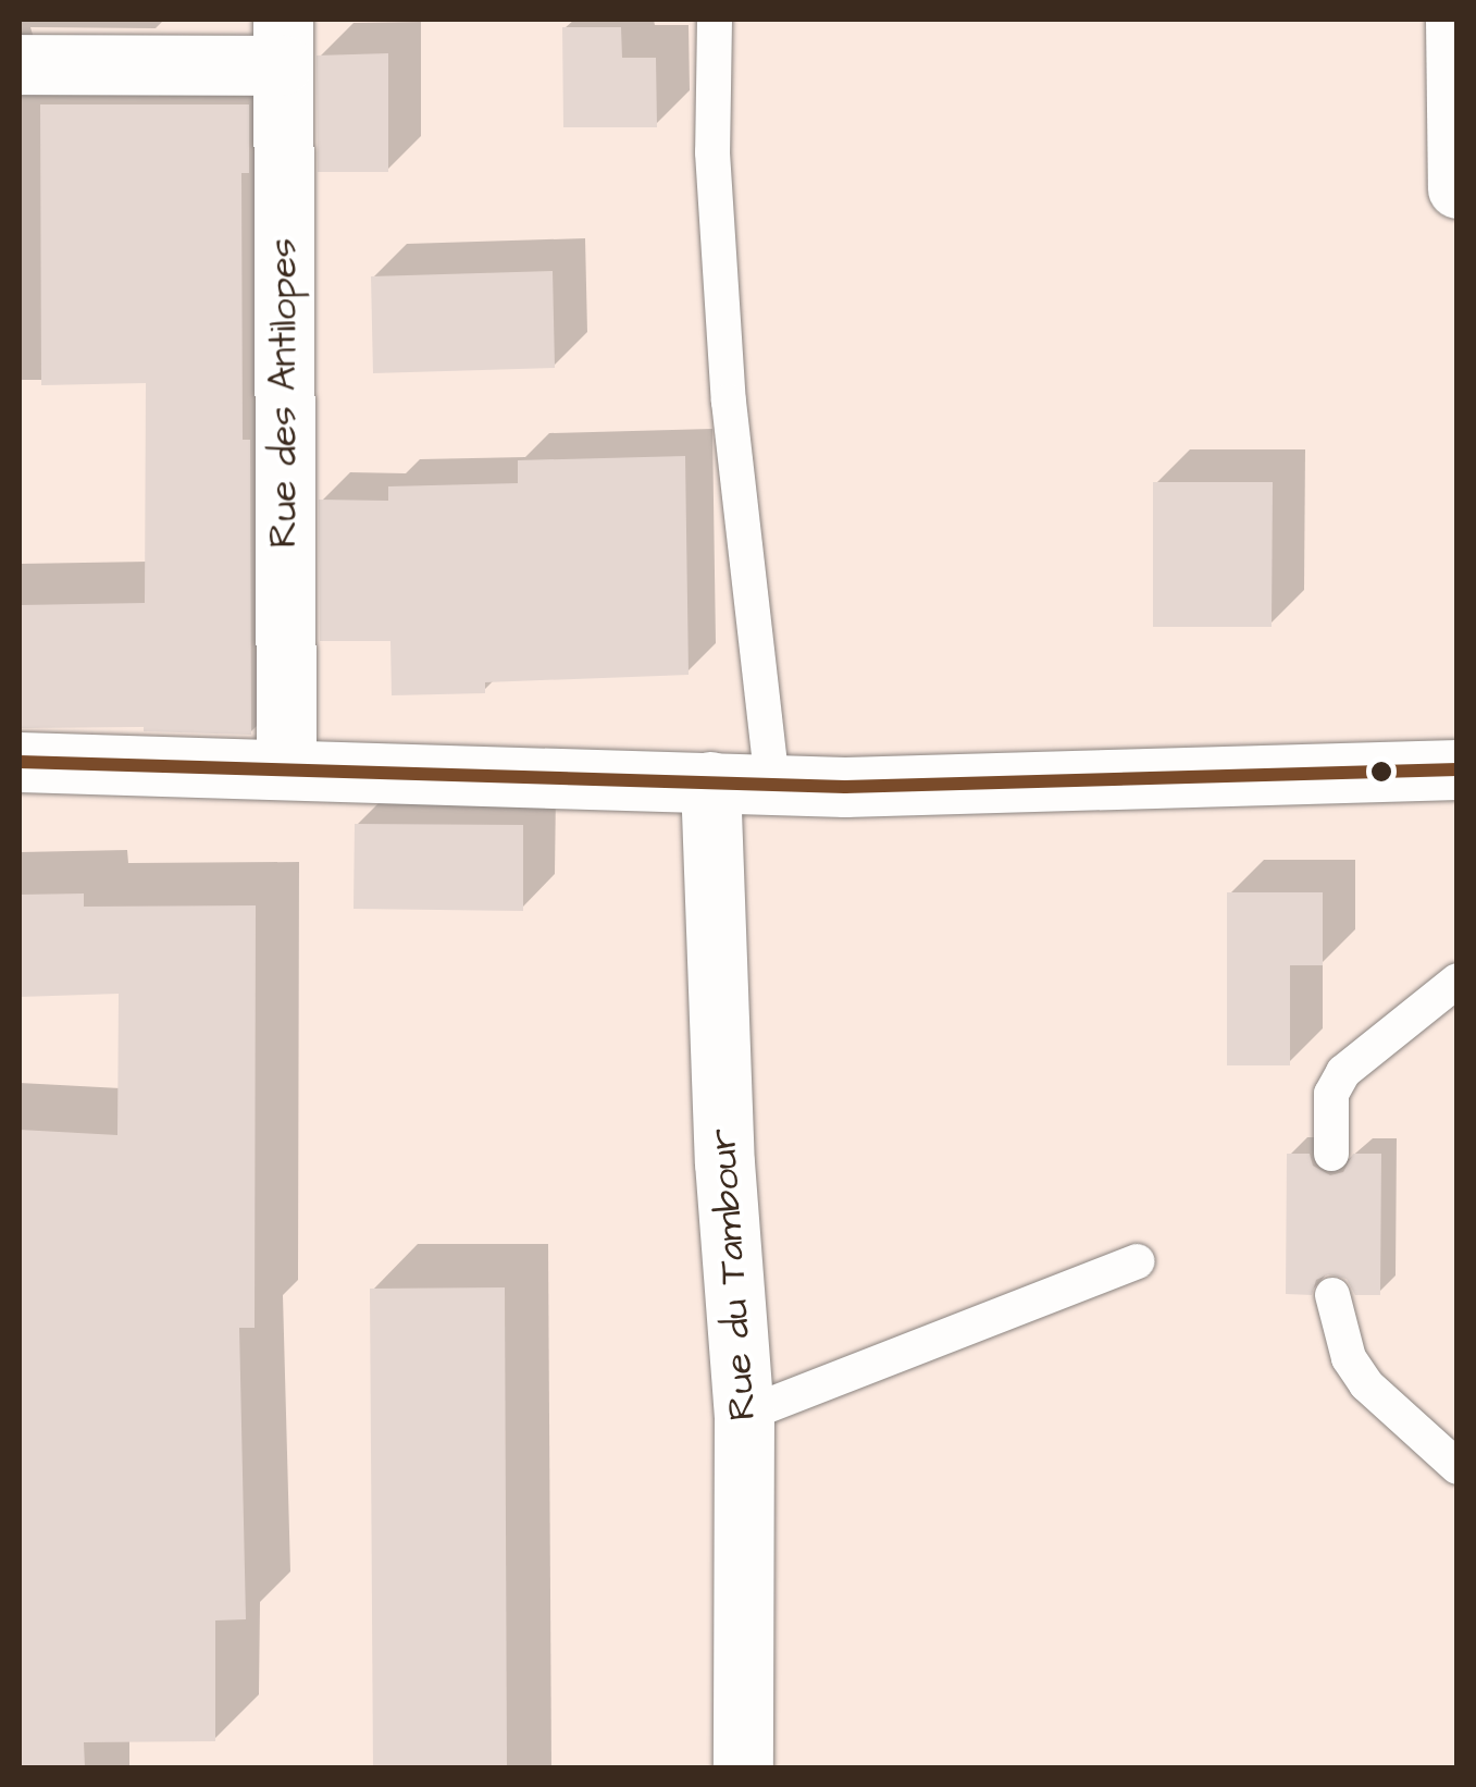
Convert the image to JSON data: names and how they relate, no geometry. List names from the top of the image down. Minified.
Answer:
{"streets":{"street":["Rue des Antilopes","Rue du Tambour"]}}
